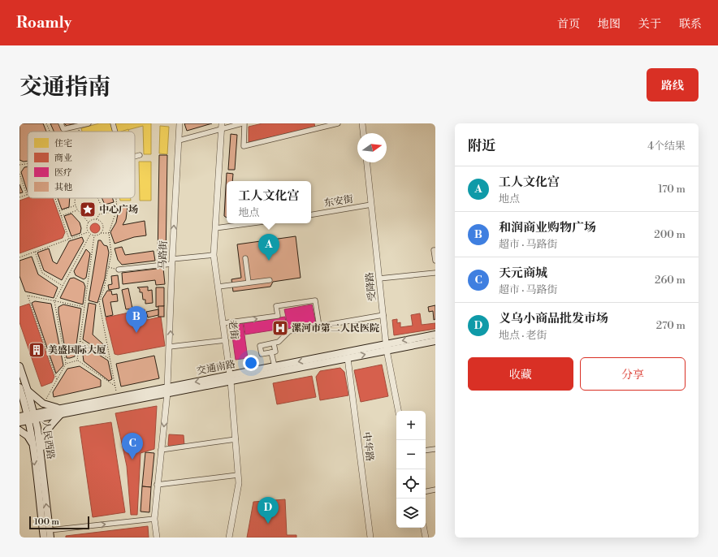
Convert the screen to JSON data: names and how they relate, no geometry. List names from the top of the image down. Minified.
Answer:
{"streets":{"main road":["交通南路","人民西路"],"street":["东安街","马路街","受降路","老街","中华路"]},"crossings":[["东安街","受降路"],["马路街","交通南路"],["受降路","交通南路"],["老街","交通南路"],["交通南路","人民西路"],["交通南路","中华路"]],"places":{"place":["中心广场"],"hospital":["漯河市第二人民医院"],"building":["美盛国际大厦"]},"legend":["住宅","商业","医疗","其他"],"scale_bar":"100 m","north":"right","page":{"header":"Roamly","nav":["首页","地图","关于","联系"],"title":"交通指南","buttons":["路线",["收藏","分享"]],"heading":["附近","4个结果"],"list":[{"mark":"A","name":"工人文化宫","note":"地点","value":"170 m"},{"mark":"B","name":"和润商业购物广场","note":"超市 · 马路街","value":"200 m"},{"mark":"C","name":"天元商城","note":"超市 · 马路街","value":"260 m"},{"mark":"D","name":"义乌小商品批发市场","note":"地点 · 老街","value":"270 m"}],"popup":["工人文化宫","地点"],"pins":["A","B","C","D"],"map_buttons":["+","−"],"scale":"100 m"}}
